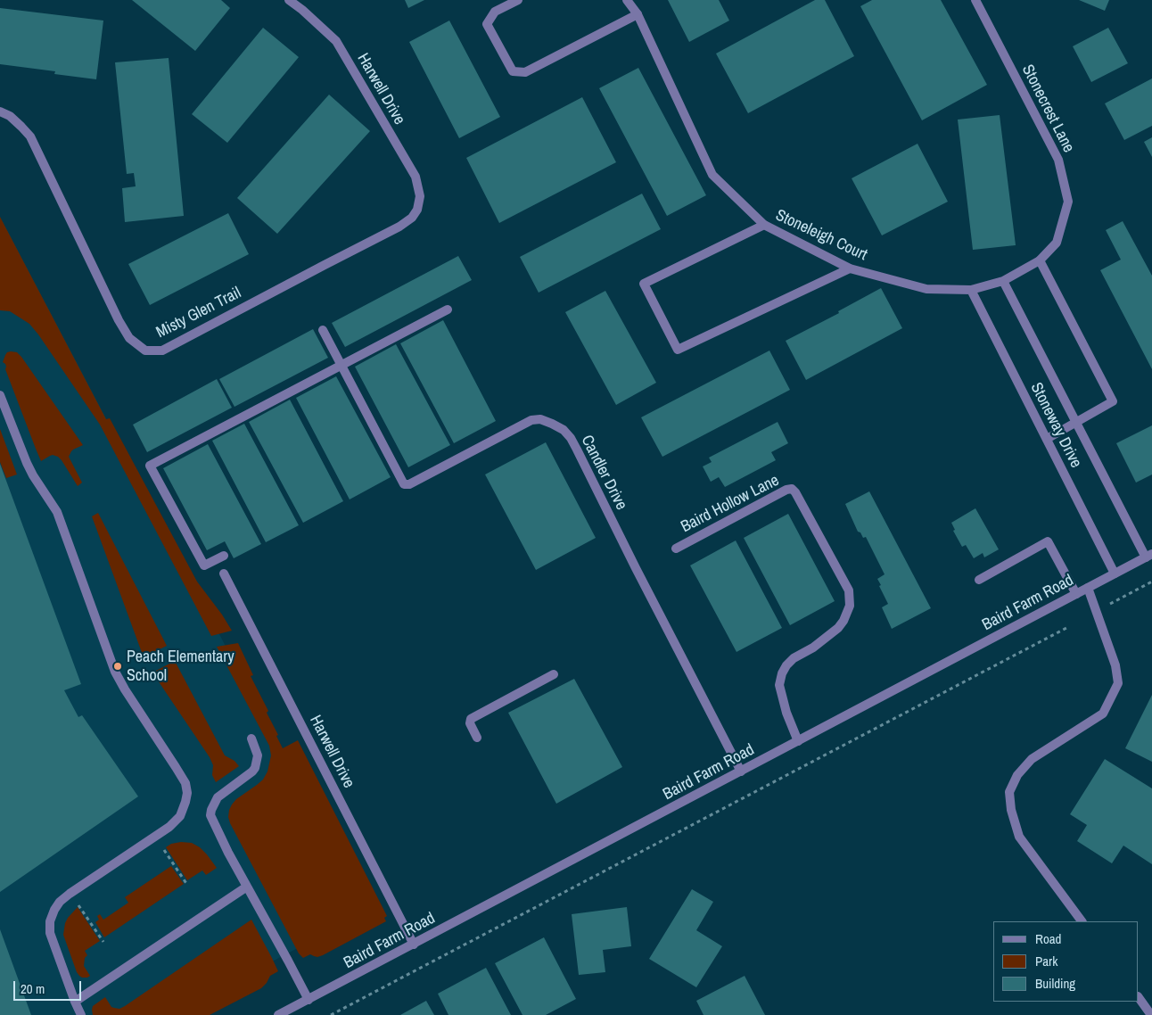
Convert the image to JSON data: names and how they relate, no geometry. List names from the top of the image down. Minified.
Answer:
{"streets":{"street":["Harwell Drive","Stonecrest Lane","Stoneleigh Court","Misty Glen Trail","Stoneway Drive","Candler Drive","Baird Hollow Lane","Baird Farm Road"]},"crossings":[["Harwell Drive","Misty Glen Trail"],["Harwell Drive","Baird Farm Road"],["Stonecrest Lane","Stoneleigh Court"],["Stonecrest Lane","Stoneway Drive"],["Stoneleigh Court","Stoneway Drive"],["Stoneway Drive","Baird Farm Road"],["Candler Drive","Baird Farm Road"],["Baird Hollow Lane","Baird Farm Road"]],"places":["Peach Elementary School"],"legend":["Road","Park","Building"],"scale_bar":"20 m"}
